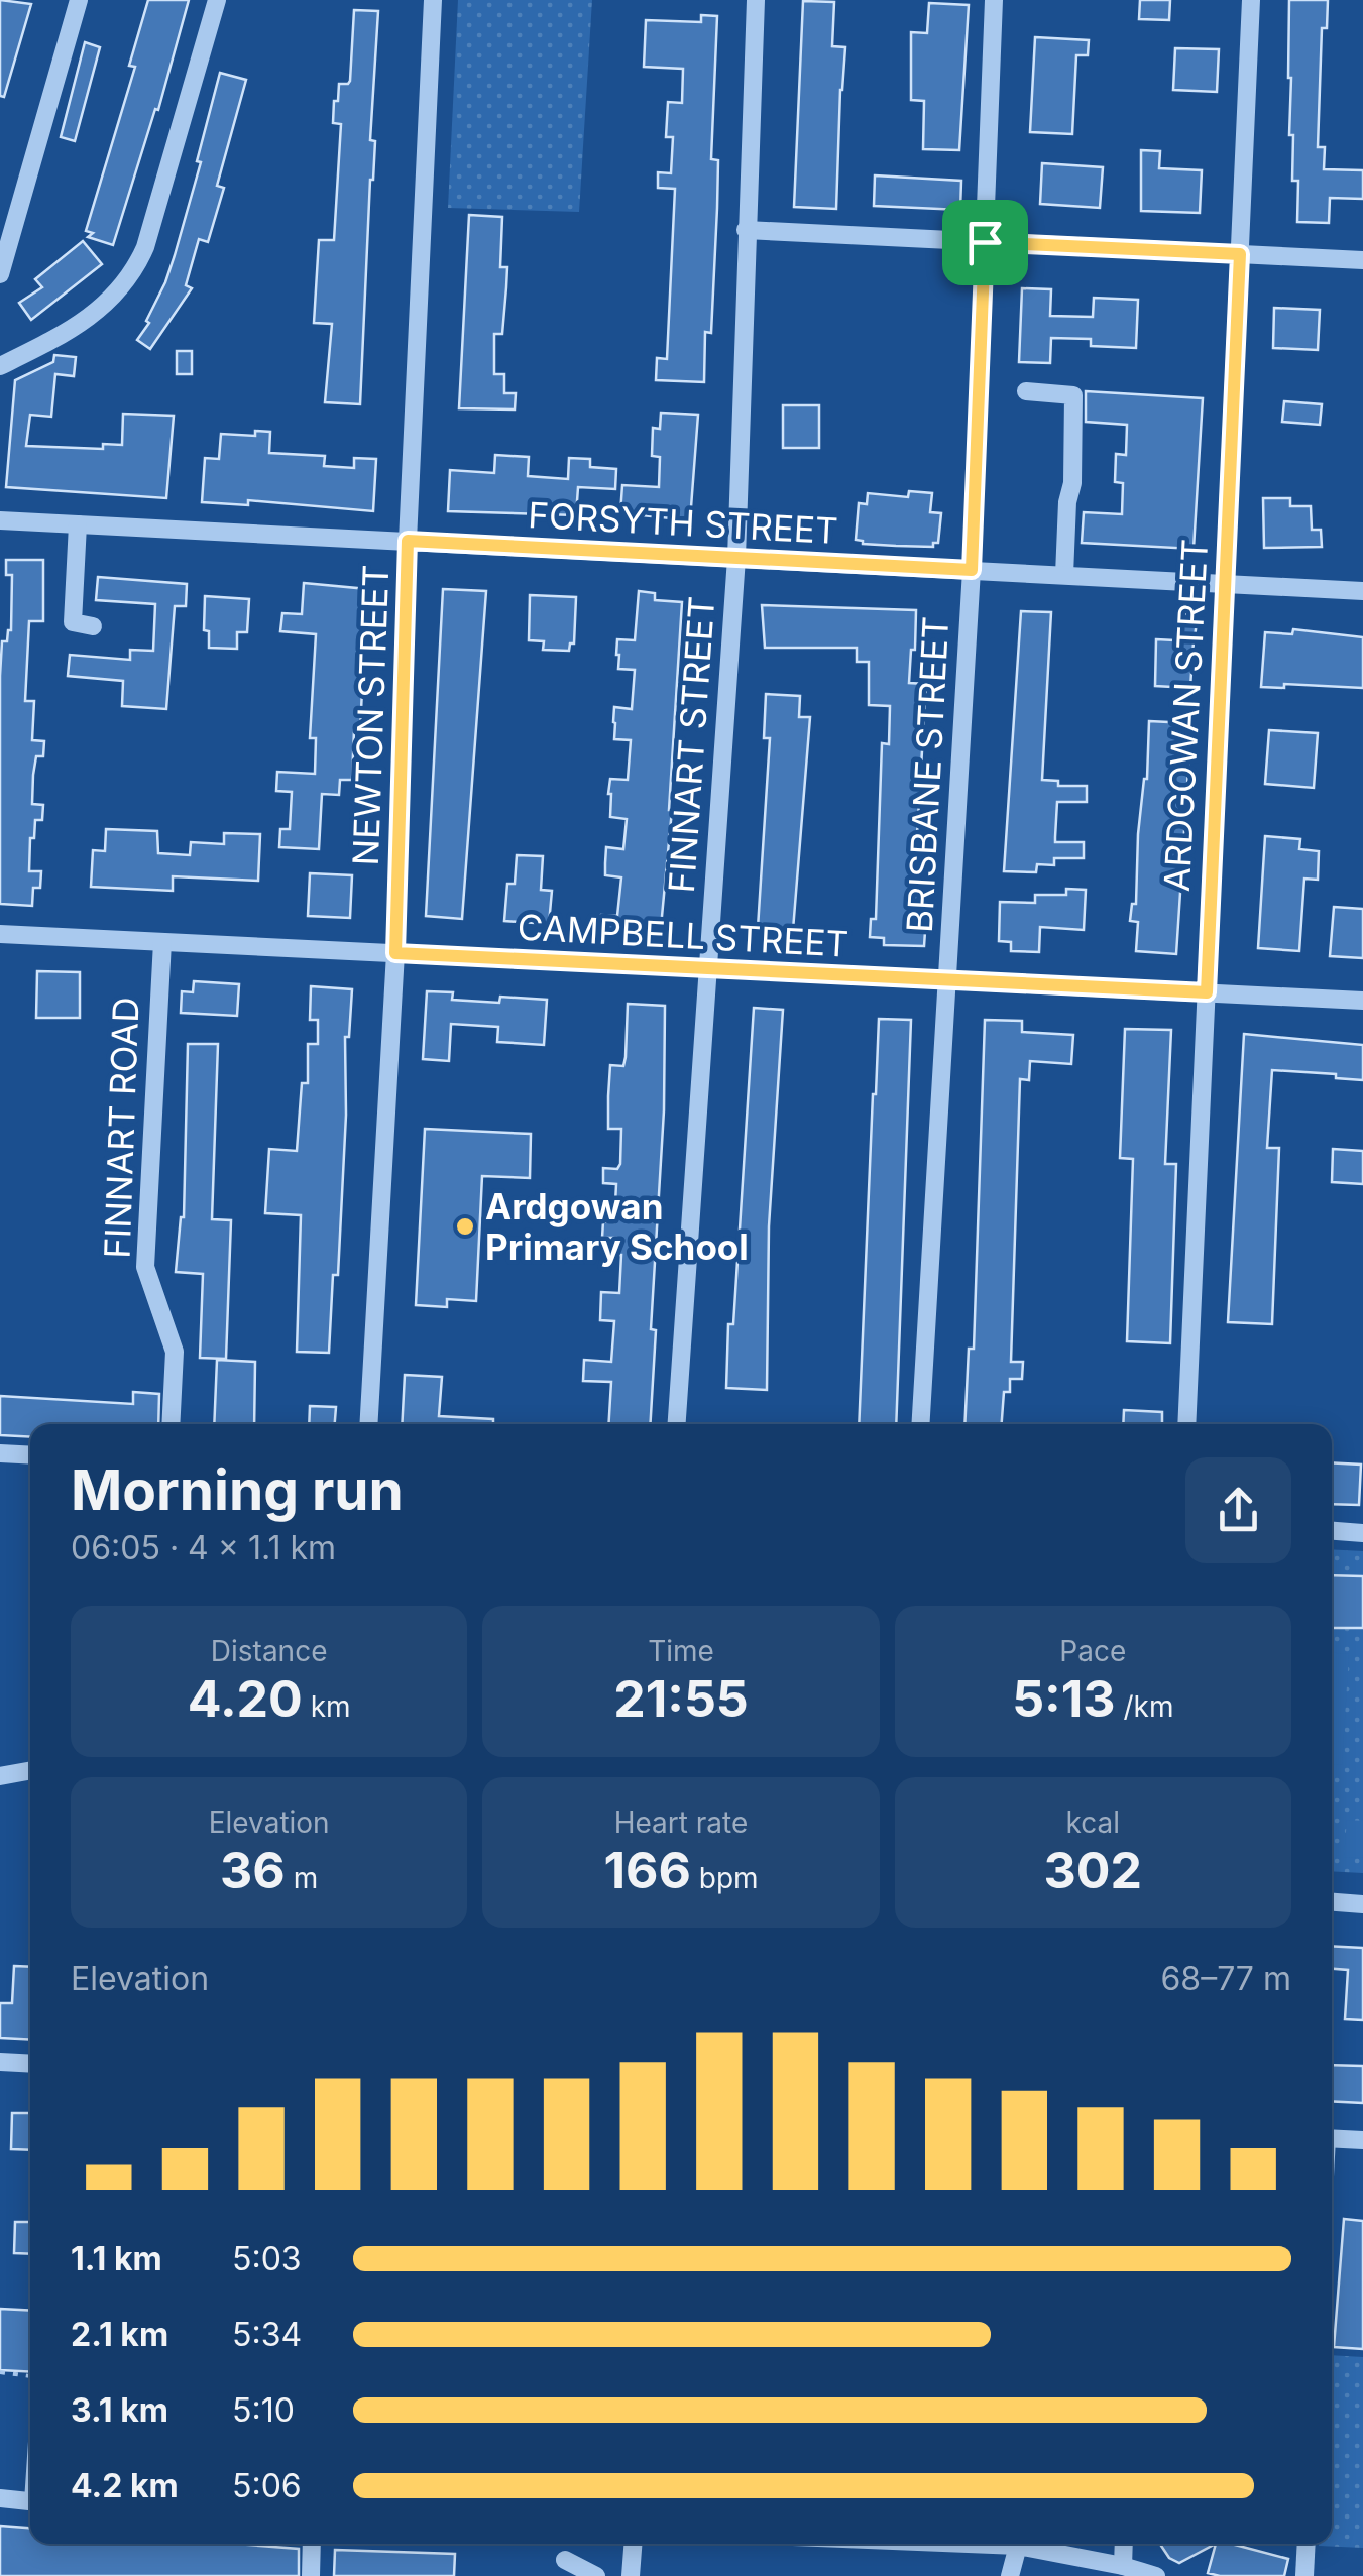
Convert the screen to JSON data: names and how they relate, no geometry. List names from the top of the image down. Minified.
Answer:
{"streets":{"street":["FORSYTH STREET","NEWTON STREET","ARDGOWAN STREET","FINNART STREET","BRISBANE STREET","CAMPBELL STREET","FINNART ROAD"]},"crossings":[["FORSYTH STREET","NEWTON STREET"],["FORSYTH STREET","ARDGOWAN STREET"],["FORSYTH STREET","FINNART STREET"],["FORSYTH STREET","BRISBANE STREET"],["NEWTON STREET","CAMPBELL STREET"],["ARDGOWAN STREET","CAMPBELL STREET"],["FINNART STREET","CAMPBELL STREET"],["BRISBANE STREET","CAMPBELL STREET"],["CAMPBELL STREET","FINNART ROAD"]],"places":["Ardgowan Primary School"],"page":{"heading":["Morning run","06:05 · 4 × 1.1 km"],"stats":[["Distance","4.20 km"],["Time","21:55"],["Pace","5:13 /km"],["Elevation","36 m"],["Heart rate","166 bpm"],["kcal","302"]],"chart":["Elevation","68–77 m"],"list":[{"name":"1.1 km","note":"5:03"},{"name":"2.1 km","note":"5:34"},{"name":"3.1 km","note":"5:10"},{"name":"4.2 km","note":"5:06"}]}}
